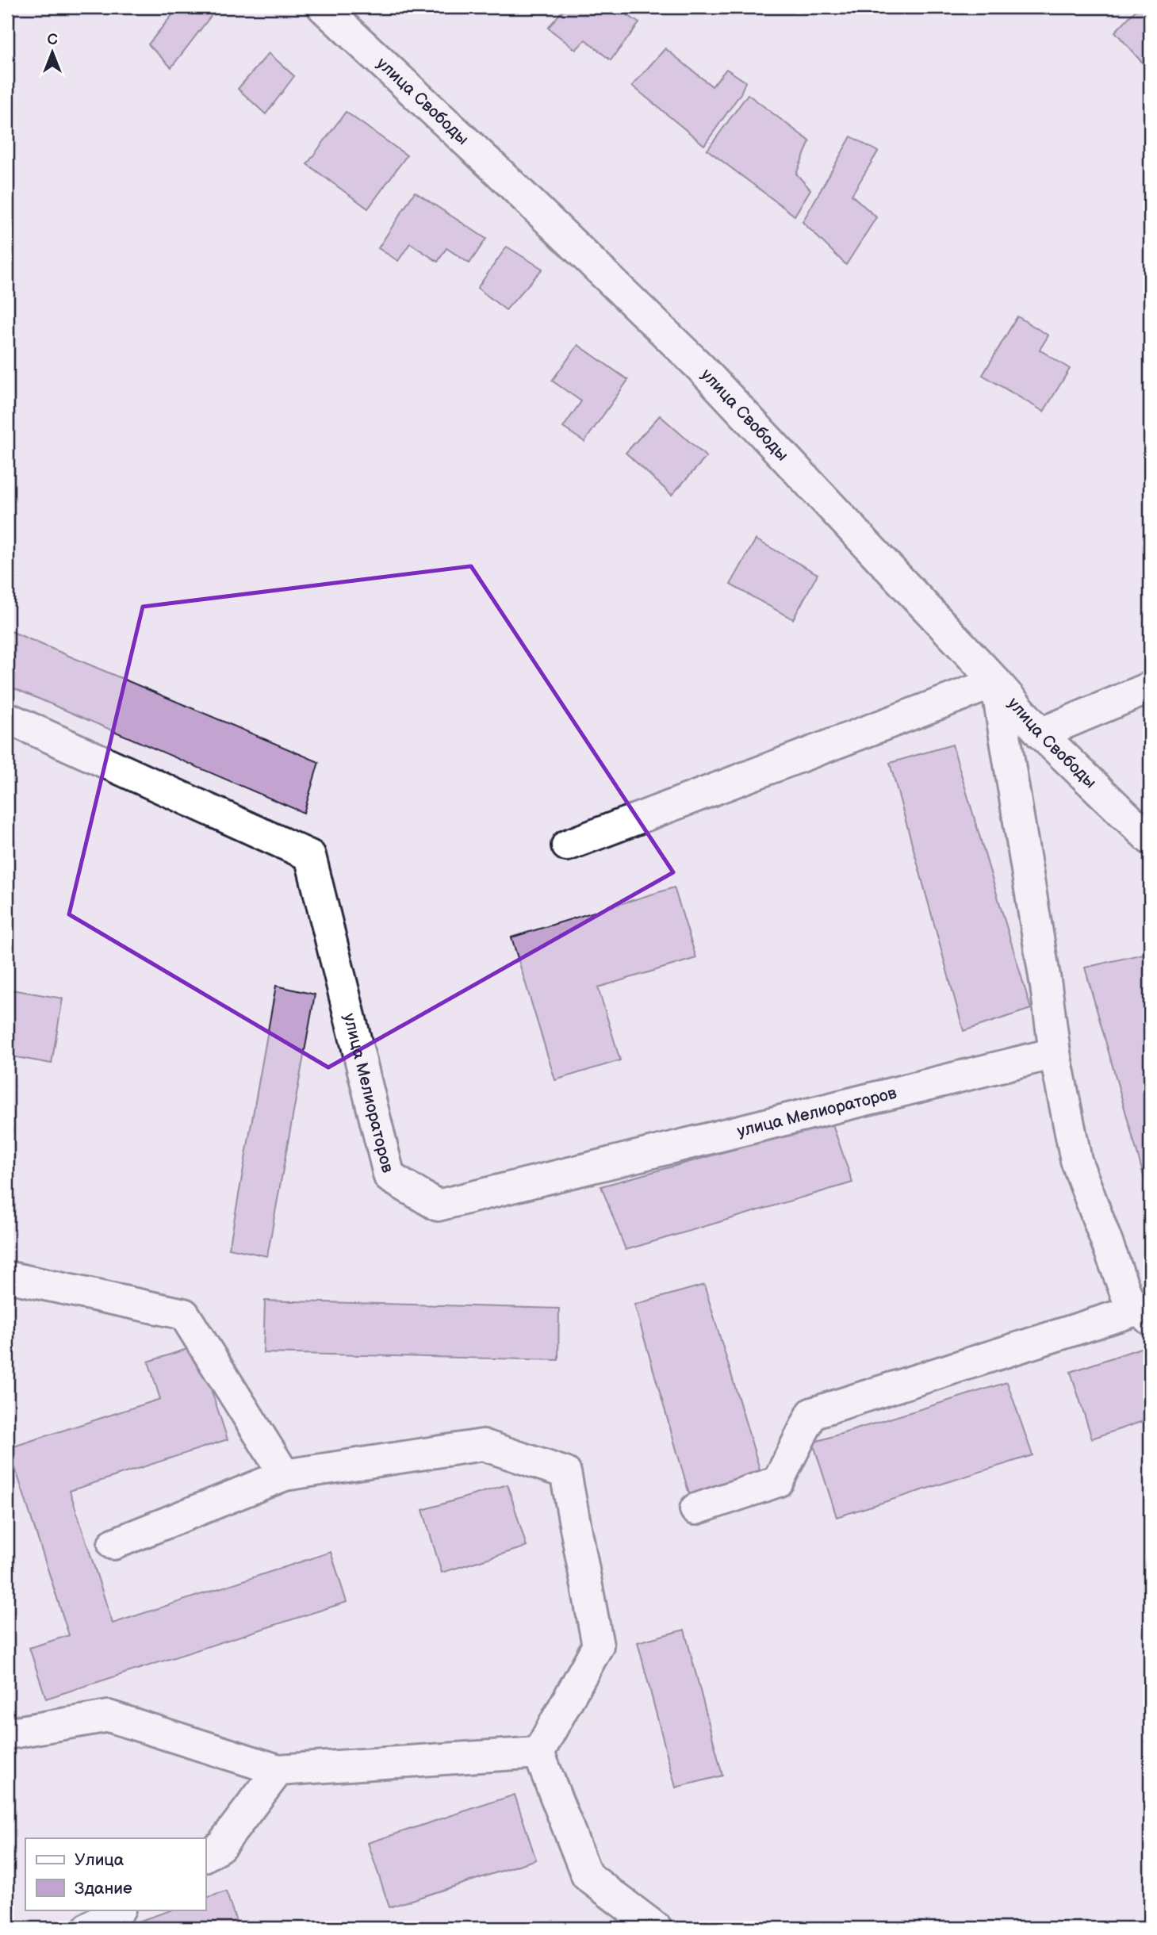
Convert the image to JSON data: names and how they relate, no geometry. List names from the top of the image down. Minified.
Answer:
{"streets":{"street":["улица Свободы","улица Мелиораторов"]},"legend":["Улица","Здание"],"north":"top"}
